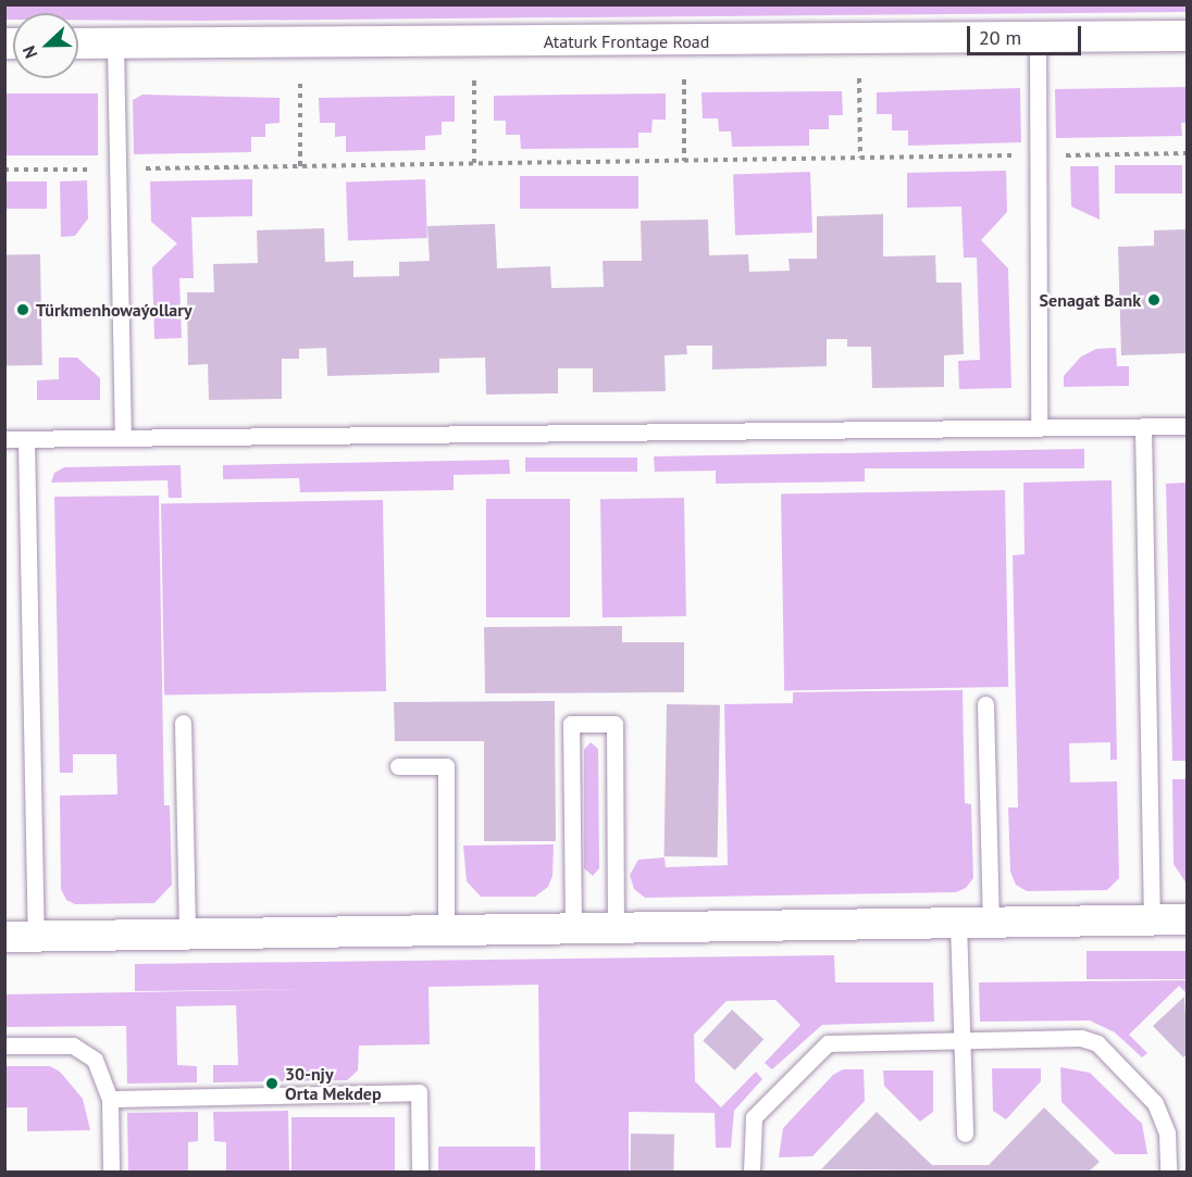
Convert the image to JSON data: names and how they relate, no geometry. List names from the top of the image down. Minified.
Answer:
{"streets":{"street":["Ataturk Frontage Road"]},"places":["Senagat Bank","Türkmenhowaýollary","30-njy Orta Mekdep"],"scale_bar":"20 m","north":"left"}
